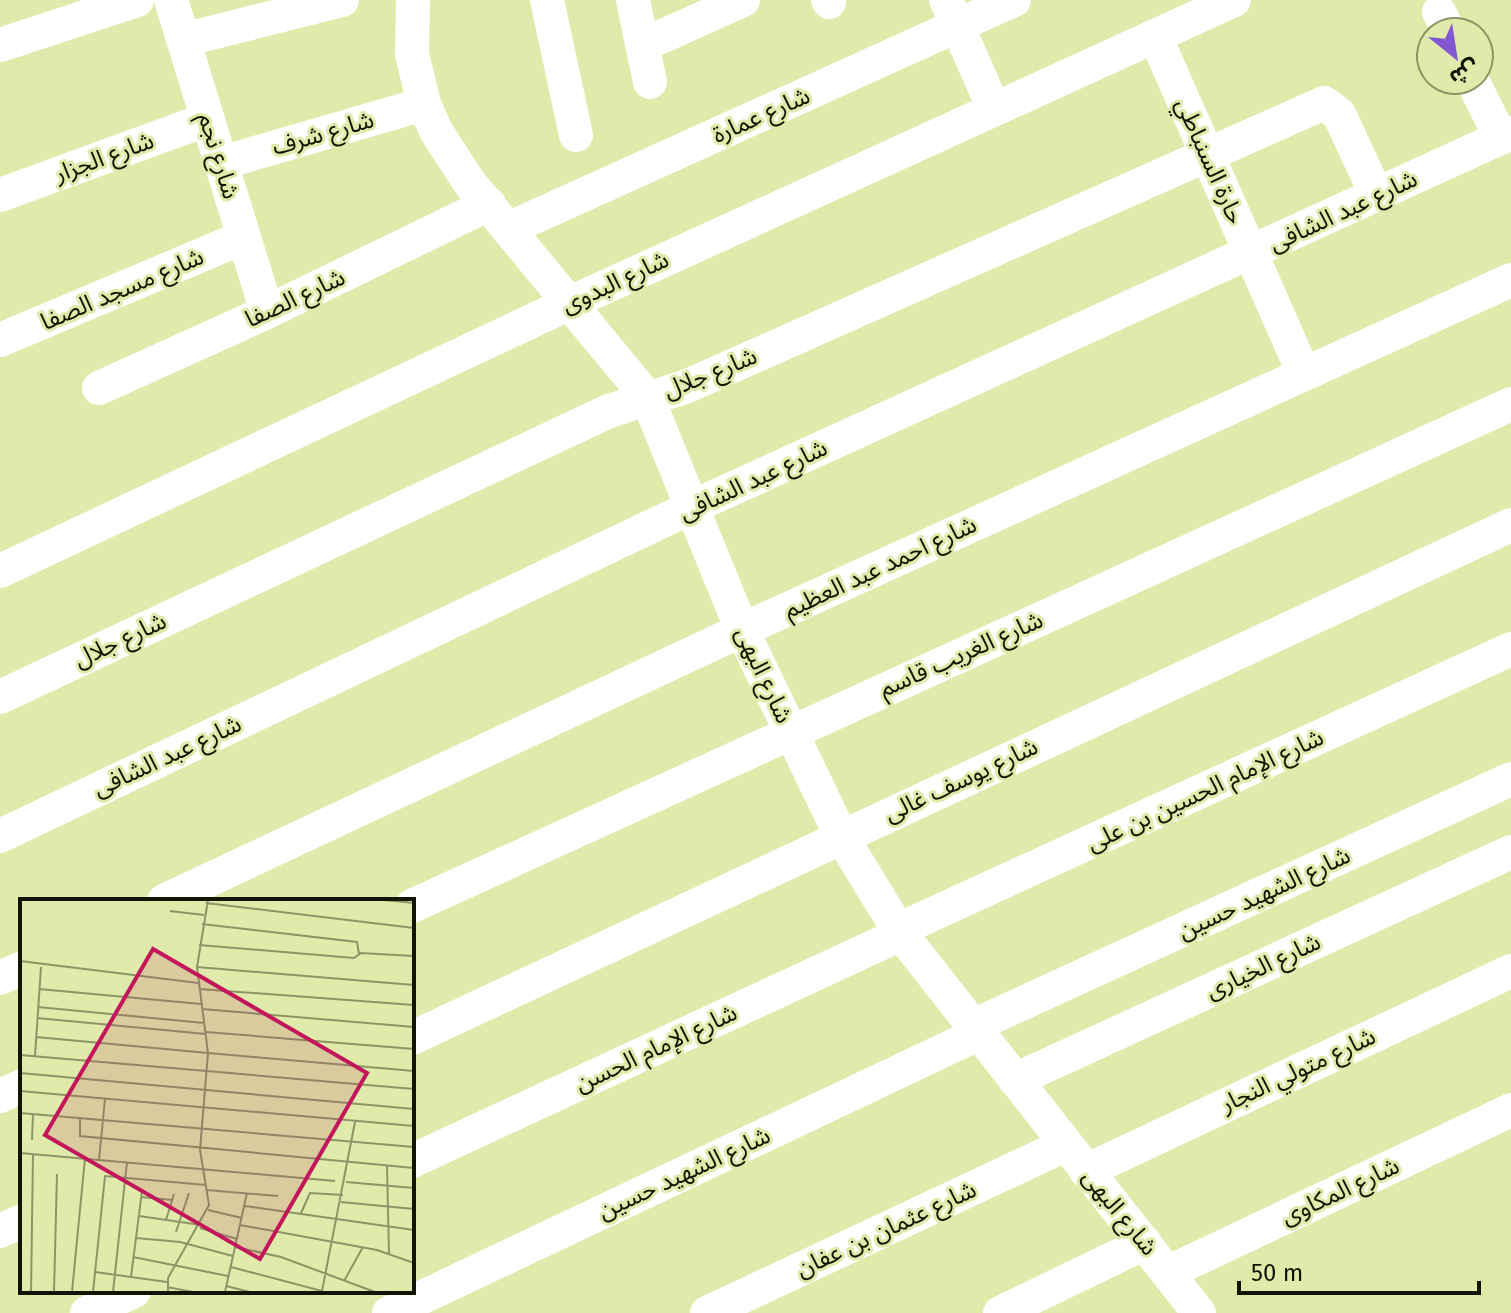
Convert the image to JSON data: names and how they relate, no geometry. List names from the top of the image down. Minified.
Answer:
{"streets":{"street":["شارع عمارة","شارع شرف","شارع نجم","شارع الجزار","حارة السنباطي","شارع عبد الشافى","شارع البدوى","شارع مسجد الصفا","شارع الصفا","شارع جلال","شارع احمد عبد العظيم","شارع الغريب قاسم","شارع البهى","شارع يوسف غالى","شارع الإمام الحسين بن على","شارع الشهيد حسين","شارع الخيارى","شارع الإمام الحسن","شارع متولي النجار","شارع المكاوى","شارع عثمان بن عفان"]},"crossings":[["شارع عمارة","شارع الصفا"],["شارع عمارة","شارع البهى"],["شارع شرف","شارع نجم"],["شارع شرف","شارع البهى"],["شارع نجم","شارع الجزار"],["شارع نجم","شارع مسجد الصفا"],["شارع نجم","شارع الصفا"],["حارة السنباطي","شارع عبد الشافى"],["حارة السنباطي","شارع البدوى"],["حارة السنباطي","شارع جلال"],["حارة السنباطي","شارع احمد عبد العظيم"],["شارع عبد الشافى","شارع جلال"],["شارع عبد الشافى","شارع البهى"],["شارع البدوى","شارع البهى"],["شارع الصفا","شارع البهى"],["شارع جلال","شارع البهى"],["شارع احمد عبد العظيم","شارع البهى"],["شارع الغريب قاسم","شارع البهى"],["شارع البهى","شارع يوسف غالى"],["شارع البهى","شارع الإمام الحسين بن على"],["شارع البهى","شارع الشهيد حسين"],["شارع البهى","شارع الخيارى"],["شارع البهى","شارع الإمام الحسن"],["شارع البهى","شارع متولي النجار"],["شارع البهى","شارع المكاوى"],["شارع البهى","شارع عثمان بن عفان"],["شارع الإمام الحسين بن على","شارع الإمام الحسن"],["شارع متولي النجار","شارع عثمان بن عفان"]],"scale_bar":"50 m","north":"bottom right"}
